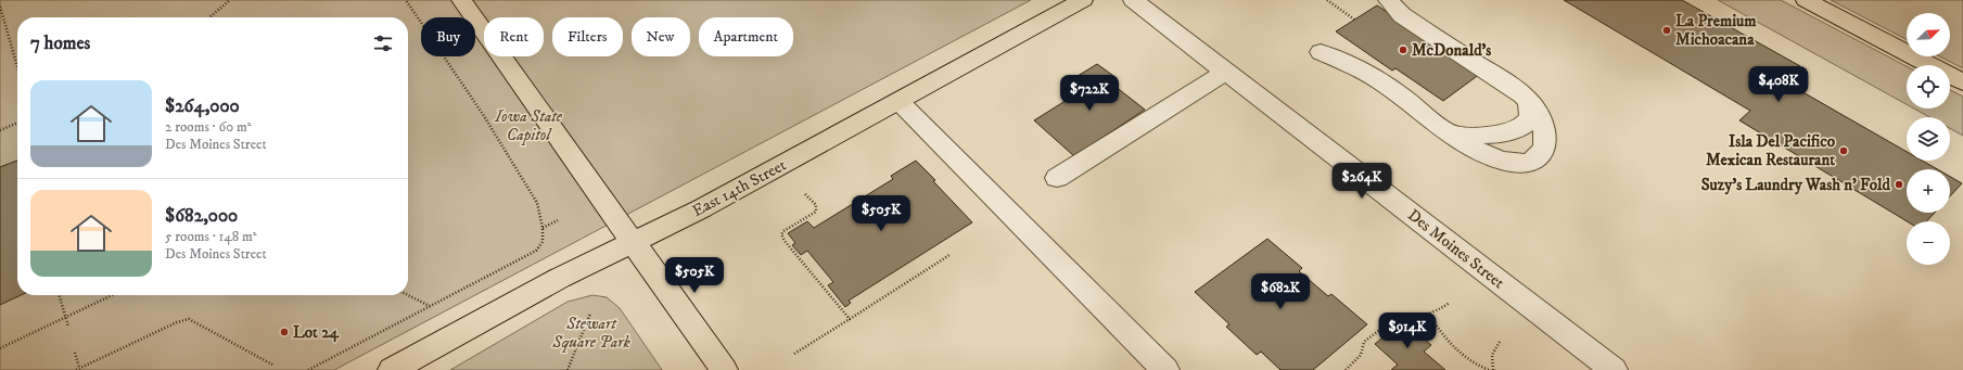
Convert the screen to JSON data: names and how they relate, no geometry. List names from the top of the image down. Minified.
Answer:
{"streets":{"main road":["East 14th Street"],"street":["Des Moines Street"]},"parks":["Iowa State Capitol","Stewart Square Park"],"places":["La Premium Michoacana","McDonald's","Isla Del Pacifico Mexican Restaurant","Suzy's Laundry Wash n' Fold","Lot 24"],"north":"top right","page":{"map_buttons":["+","−"],"chip":["Buy","Rent","Filters","New","Apartment"],"heading":"7 homes","price":["$408K","$722K","$264K","$505K","$505K","$682K","$914K"],"list":[{"name":"$264,000","note":"2 rooms · 60 m² · Des Moines Street"},{"name":"$682,000","note":"5 rooms · 148 m² · Des Moines Street"}]}}
